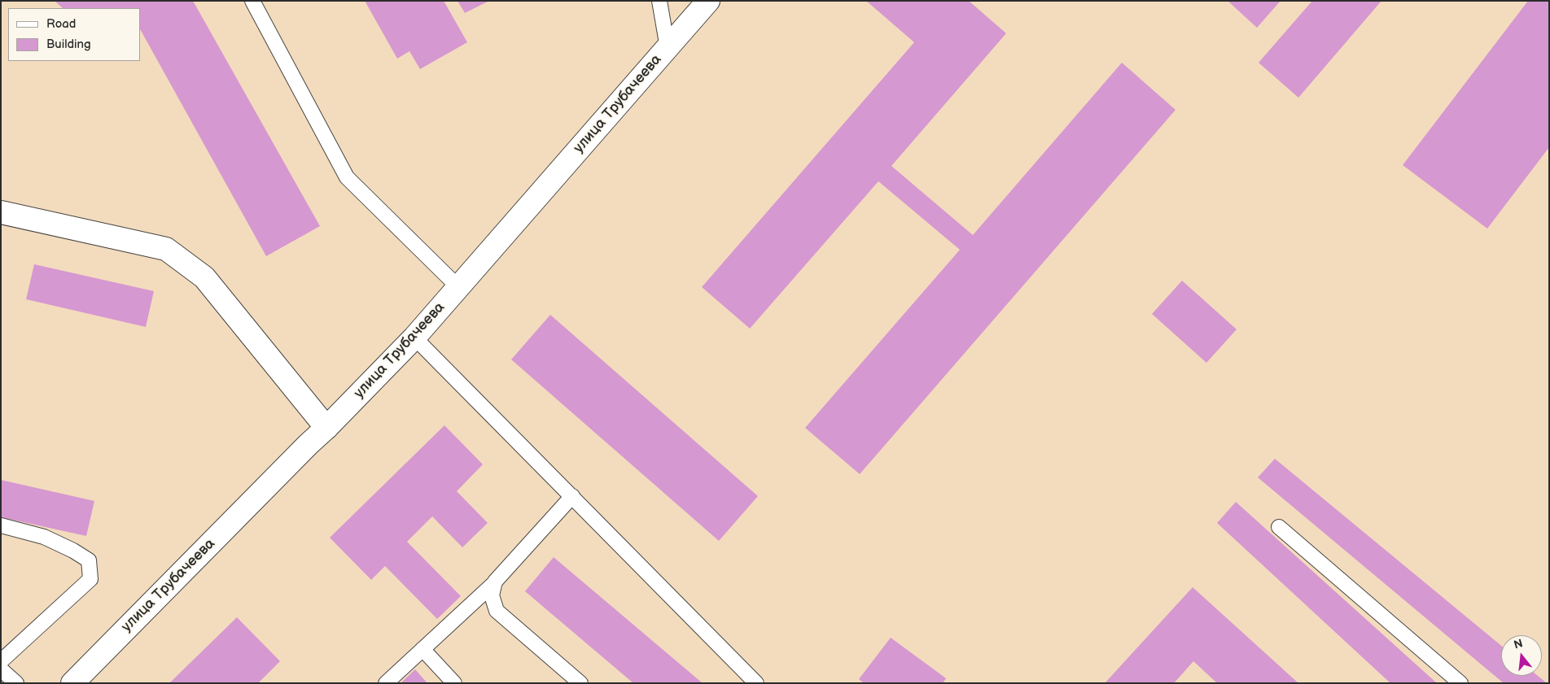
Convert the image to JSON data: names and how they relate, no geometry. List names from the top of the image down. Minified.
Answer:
{"streets":{"main road":["улица Трубачеева"]},"legend":["Road","Building"],"north":"top"}
